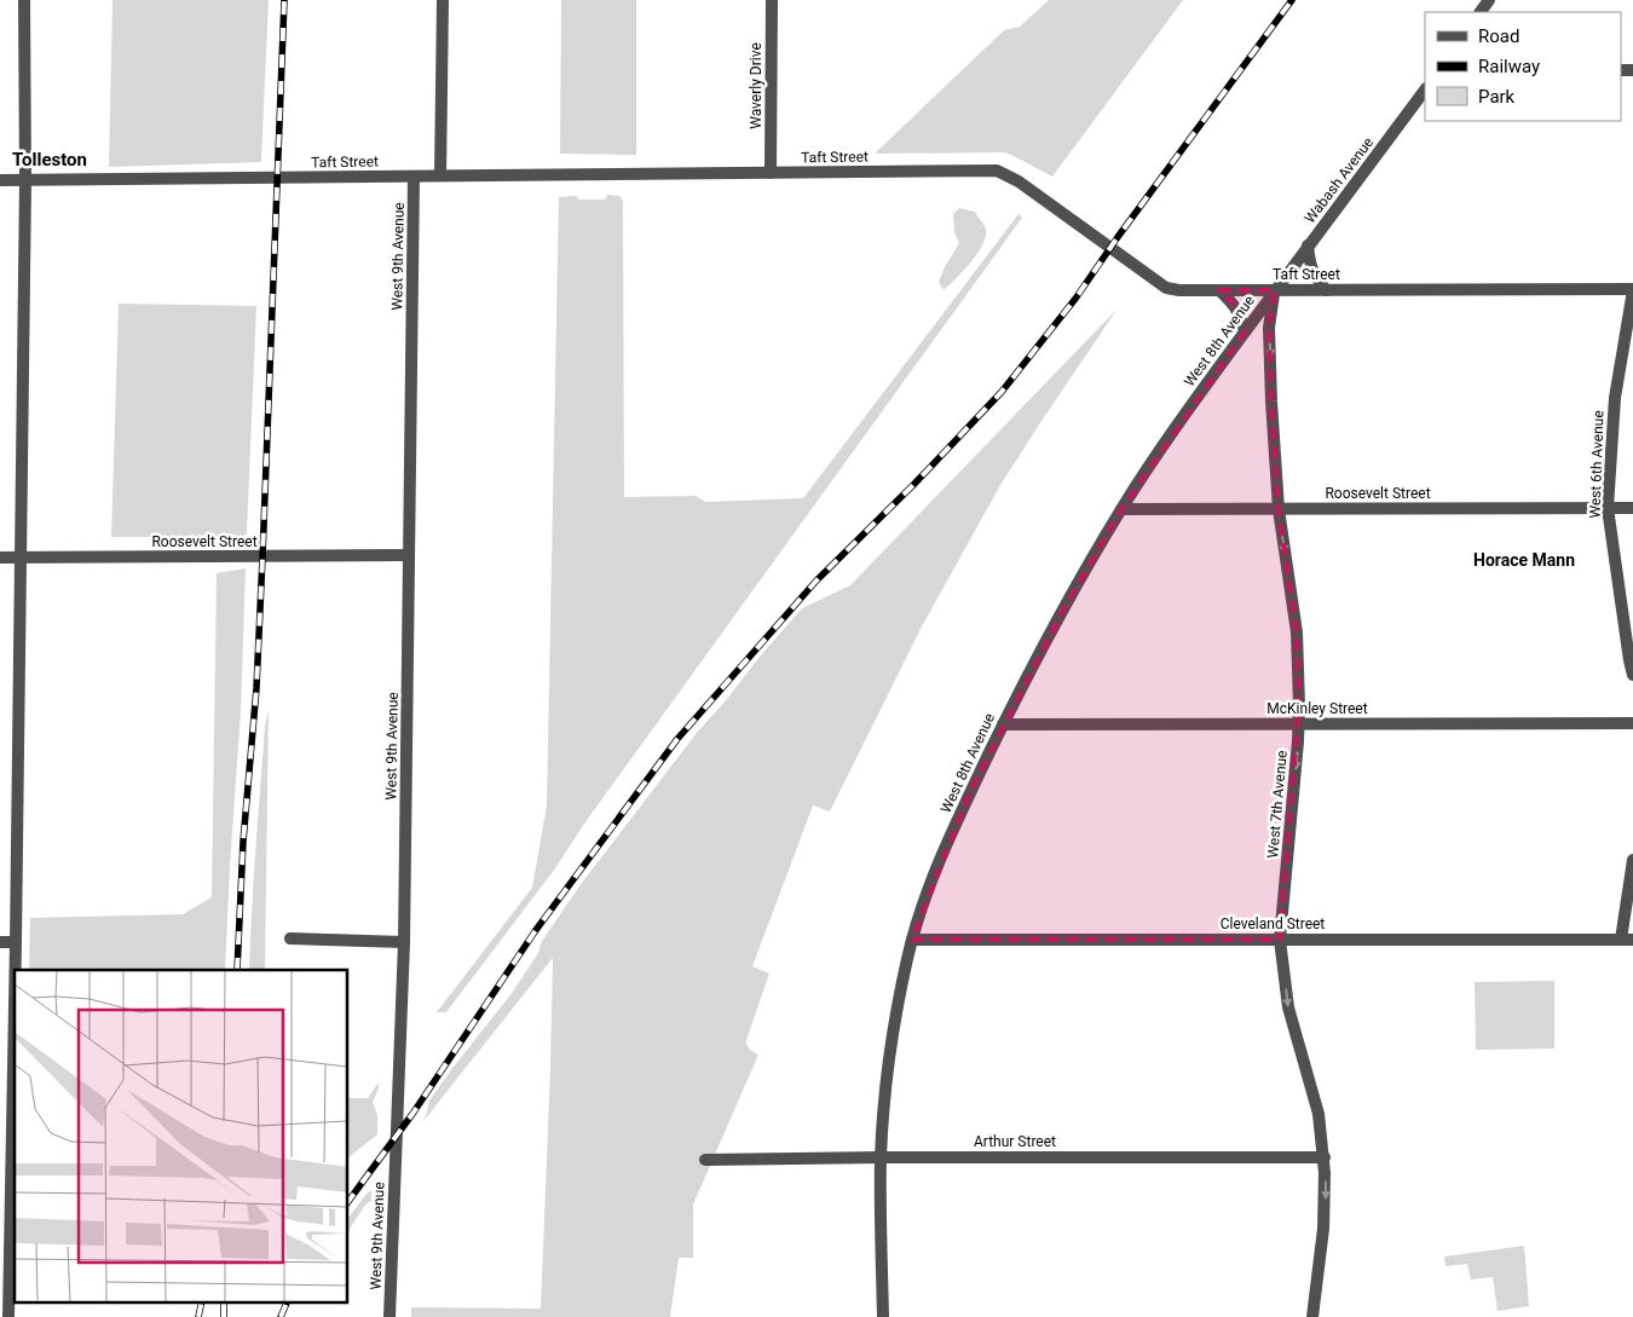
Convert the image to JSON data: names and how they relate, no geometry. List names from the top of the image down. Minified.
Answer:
{"streets":{"street":["Waverly Drive","Taft Street","Wabash Avenue","West 9th Avenue","West 8th Avenue","West 6th Avenue","Roosevelt Street","McKinley Street","West 7th Avenue","Cleveland Street","Arthur Street"]},"crossings":[["Waverly Drive","Taft Street"],["Taft Street","Wabash Avenue"],["Taft Street","West 9th Avenue"],["Taft Street","West 8th Avenue"],["Taft Street","West 6th Avenue"],["Taft Street","West 7th Avenue"],["Wabash Avenue","West 8th Avenue"],["Wabash Avenue","West 7th Avenue"],["West 9th Avenue","Roosevelt Street"],["West 8th Avenue","Roosevelt Street"],["West 8th Avenue","McKinley Street"],["West 8th Avenue","West 7th Avenue"],["West 8th Avenue","Cleveland Street"],["West 8th Avenue","Arthur Street"],["West 6th Avenue","Roosevelt Street"],["Roosevelt Street","West 7th Avenue"],["McKinley Street","West 7th Avenue"],["West 7th Avenue","Cleveland Street"],["West 7th Avenue","Arthur Street"]],"one_way":["West 7th Avenue"],"districts":["Tolleston","Horace Mann"],"legend":["Road","Railway","Park"]}
